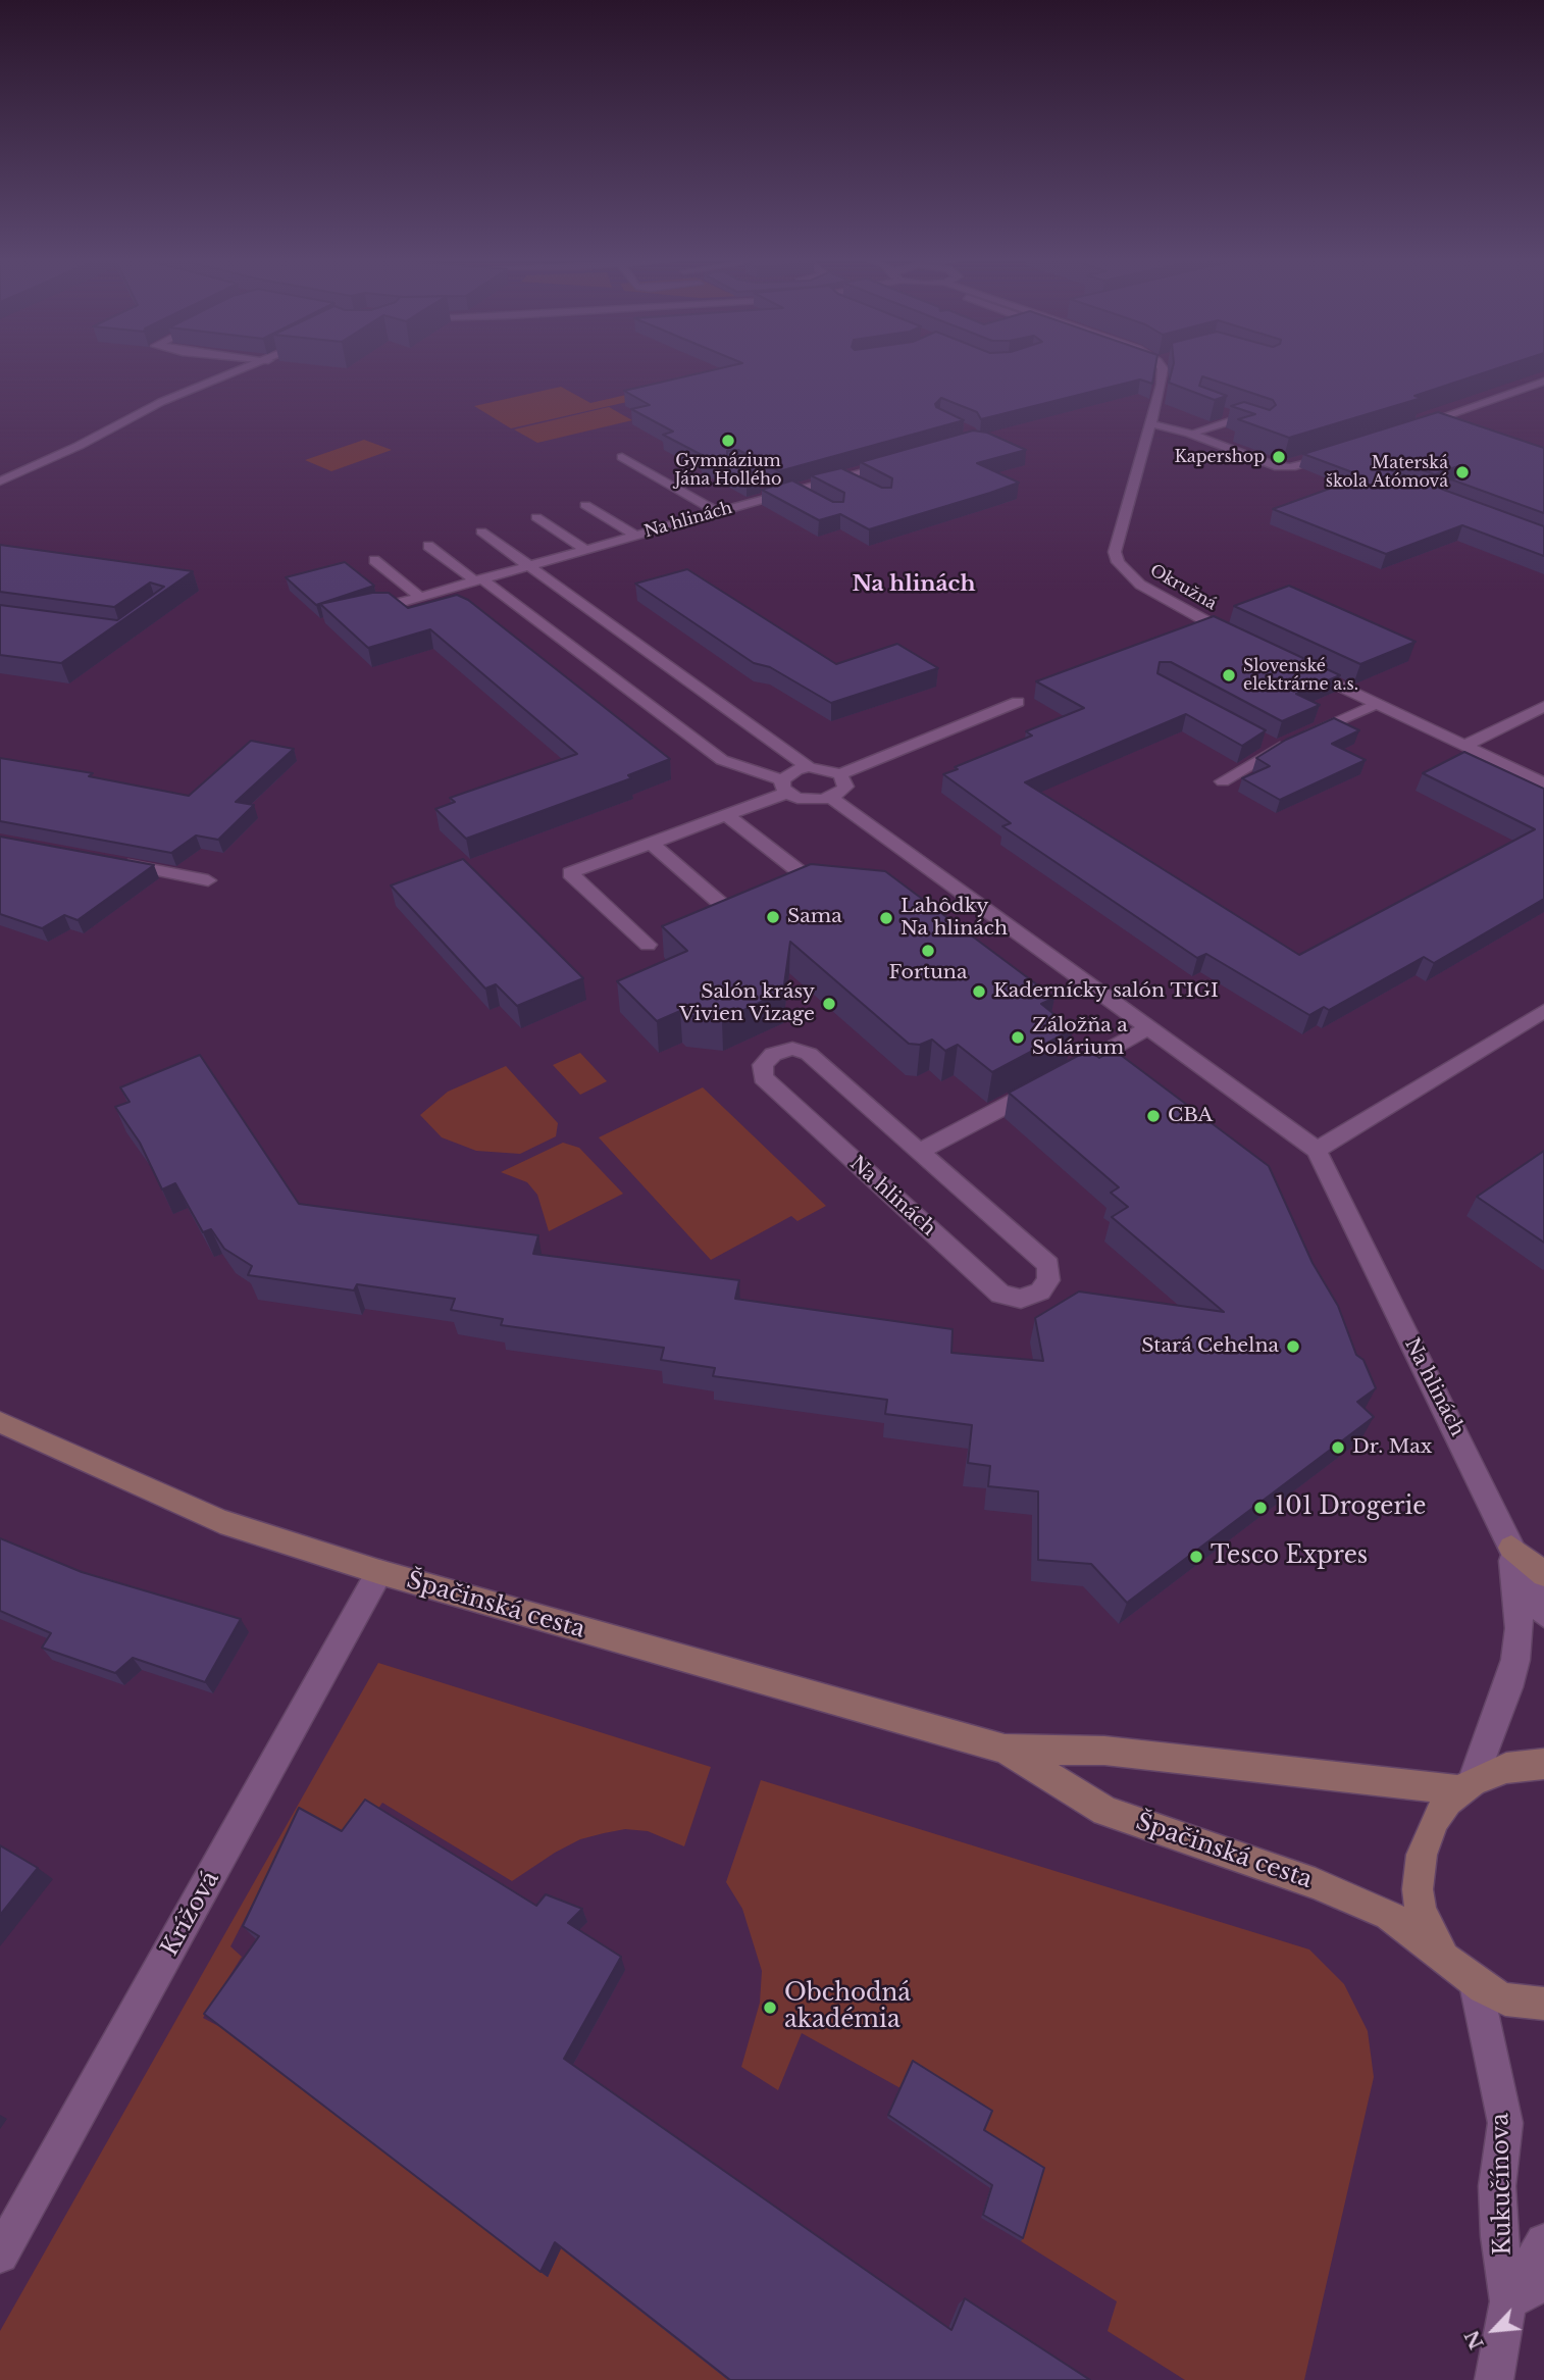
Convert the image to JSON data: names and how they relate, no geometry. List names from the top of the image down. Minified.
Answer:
{"streets":{"street":["Na hlinách","Okružná","Špačinská cesta","Krížová","Kukučínova"]},"crossings":[["Na hlinách","Špačinská cesta"],["Špačinská cesta","Krížová"],["Špačinská cesta","Kukučínova"]],"districts":["Na hlinách"],"places":["Gymnázium Jána Hollého","Kapershop","Materská škola Atómová","Slovenské elektrárne a.s.","Sama","Lahôdky Na hlinách","Fortuna","Kadernícky salón TIGI","Salón krásy Vivien Vizage","Záložňa a Solárium","CBA","Stará Cehelna","Dr. Max","101 Drogerie","Tesco Expres","Obchodná akadémia"],"north":"bottom left"}
